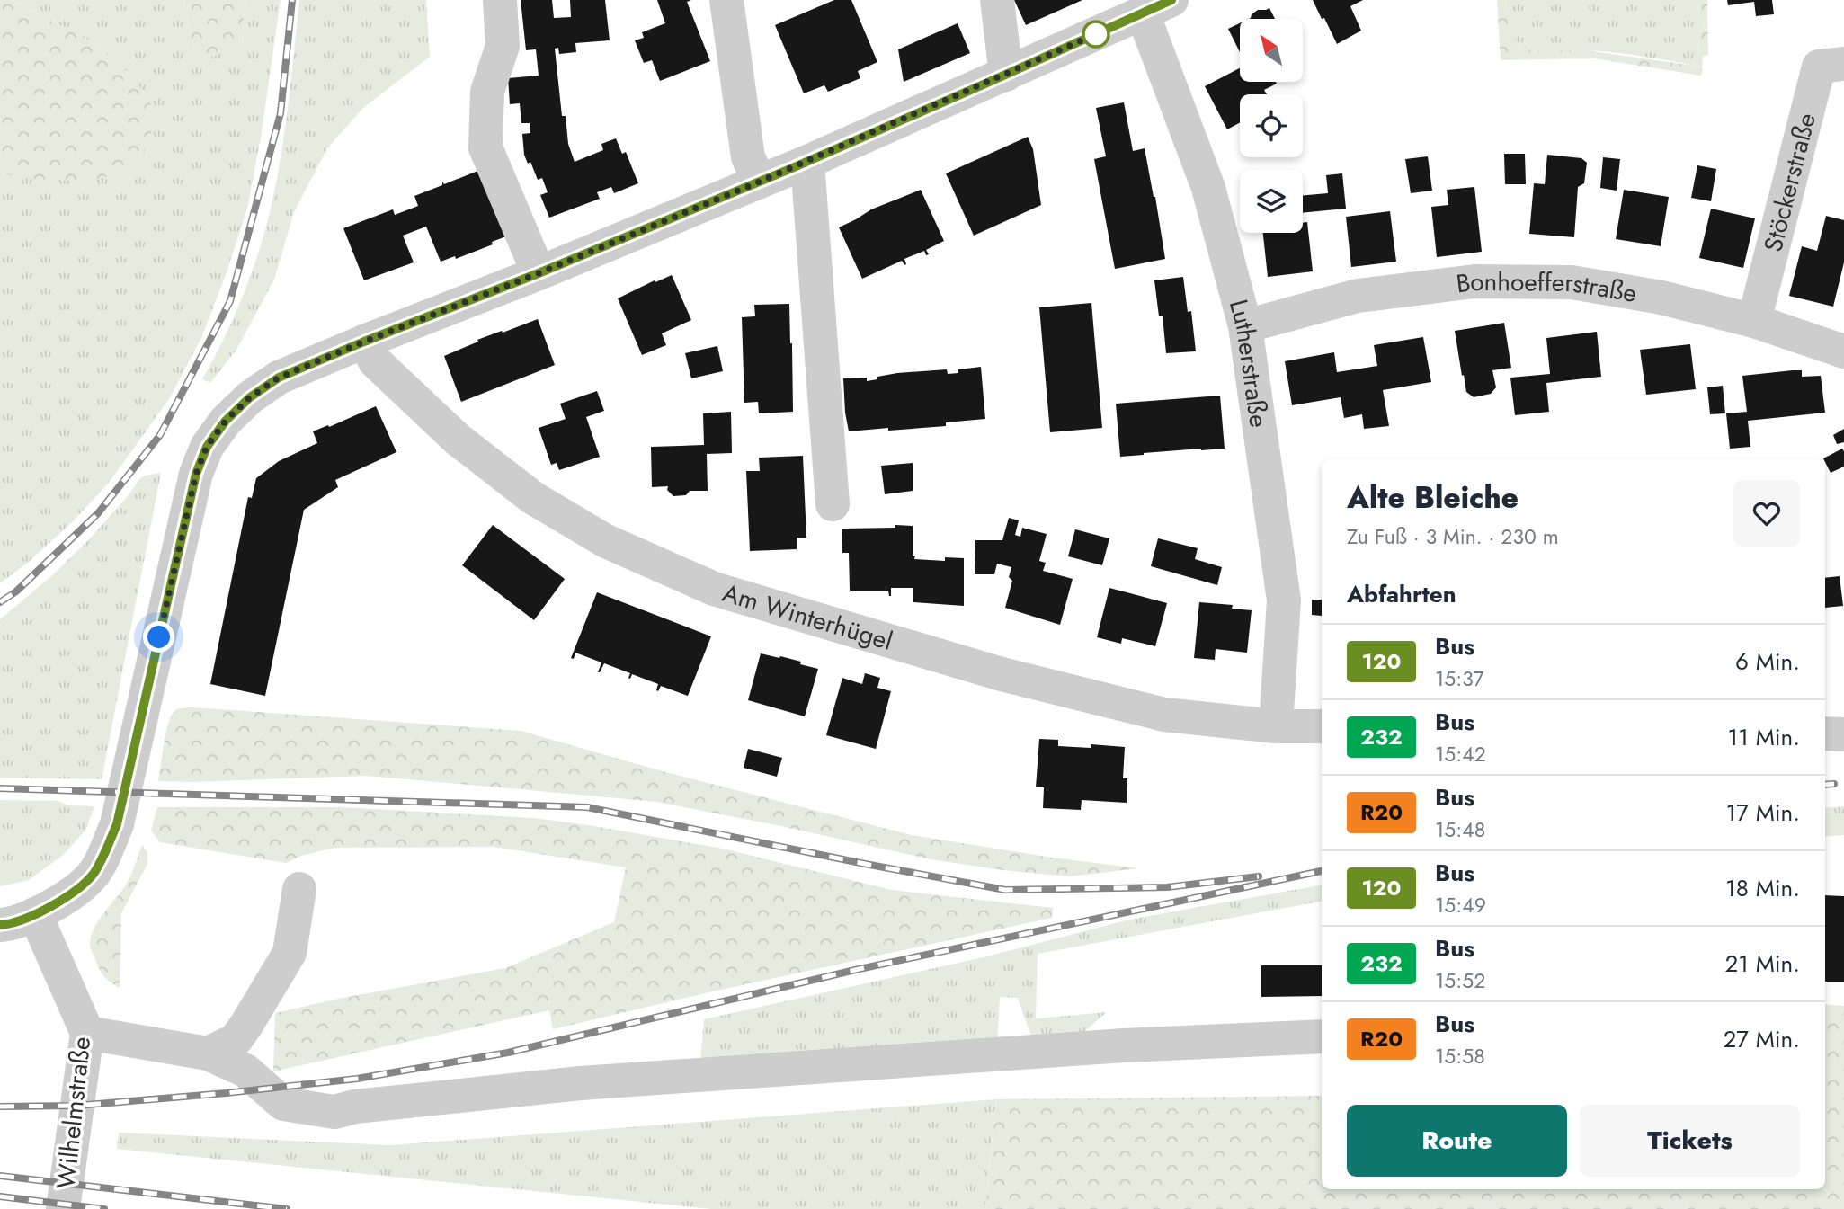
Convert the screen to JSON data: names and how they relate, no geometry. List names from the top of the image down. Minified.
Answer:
{"streets":{"street":["Stöckerstraße","Bonhoefferstraße","Lutherstraße","Am Winterhügel","Wilhelmstraße"]},"crossings":[["Stöckerstraße","Bonhoefferstraße"],["Bonhoefferstraße","Lutherstraße"],["Lutherstraße","Am Winterhügel"]],"lines":["bus line 120"],"north":"top left","page":{"heading":[["Alte Bleiche","Zu Fuß · 3 Min. · 230 m"],"Abfahrten"],"list":[{"mark":"120","name":"Bus","note":"15:37","value":"6 Min."},{"mark":"232","name":"Bus","note":"15:42","value":"11 Min."},{"mark":"R20","name":"Bus","note":"15:48","value":"17 Min."},{"mark":"120","name":"Bus","note":"15:49","value":"18 Min."},{"mark":"232","name":"Bus","note":"15:52","value":"21 Min."},{"mark":"R20","name":"Bus","note":"15:58","value":"27 Min."}],"buttons":["Route","Tickets"]}}
